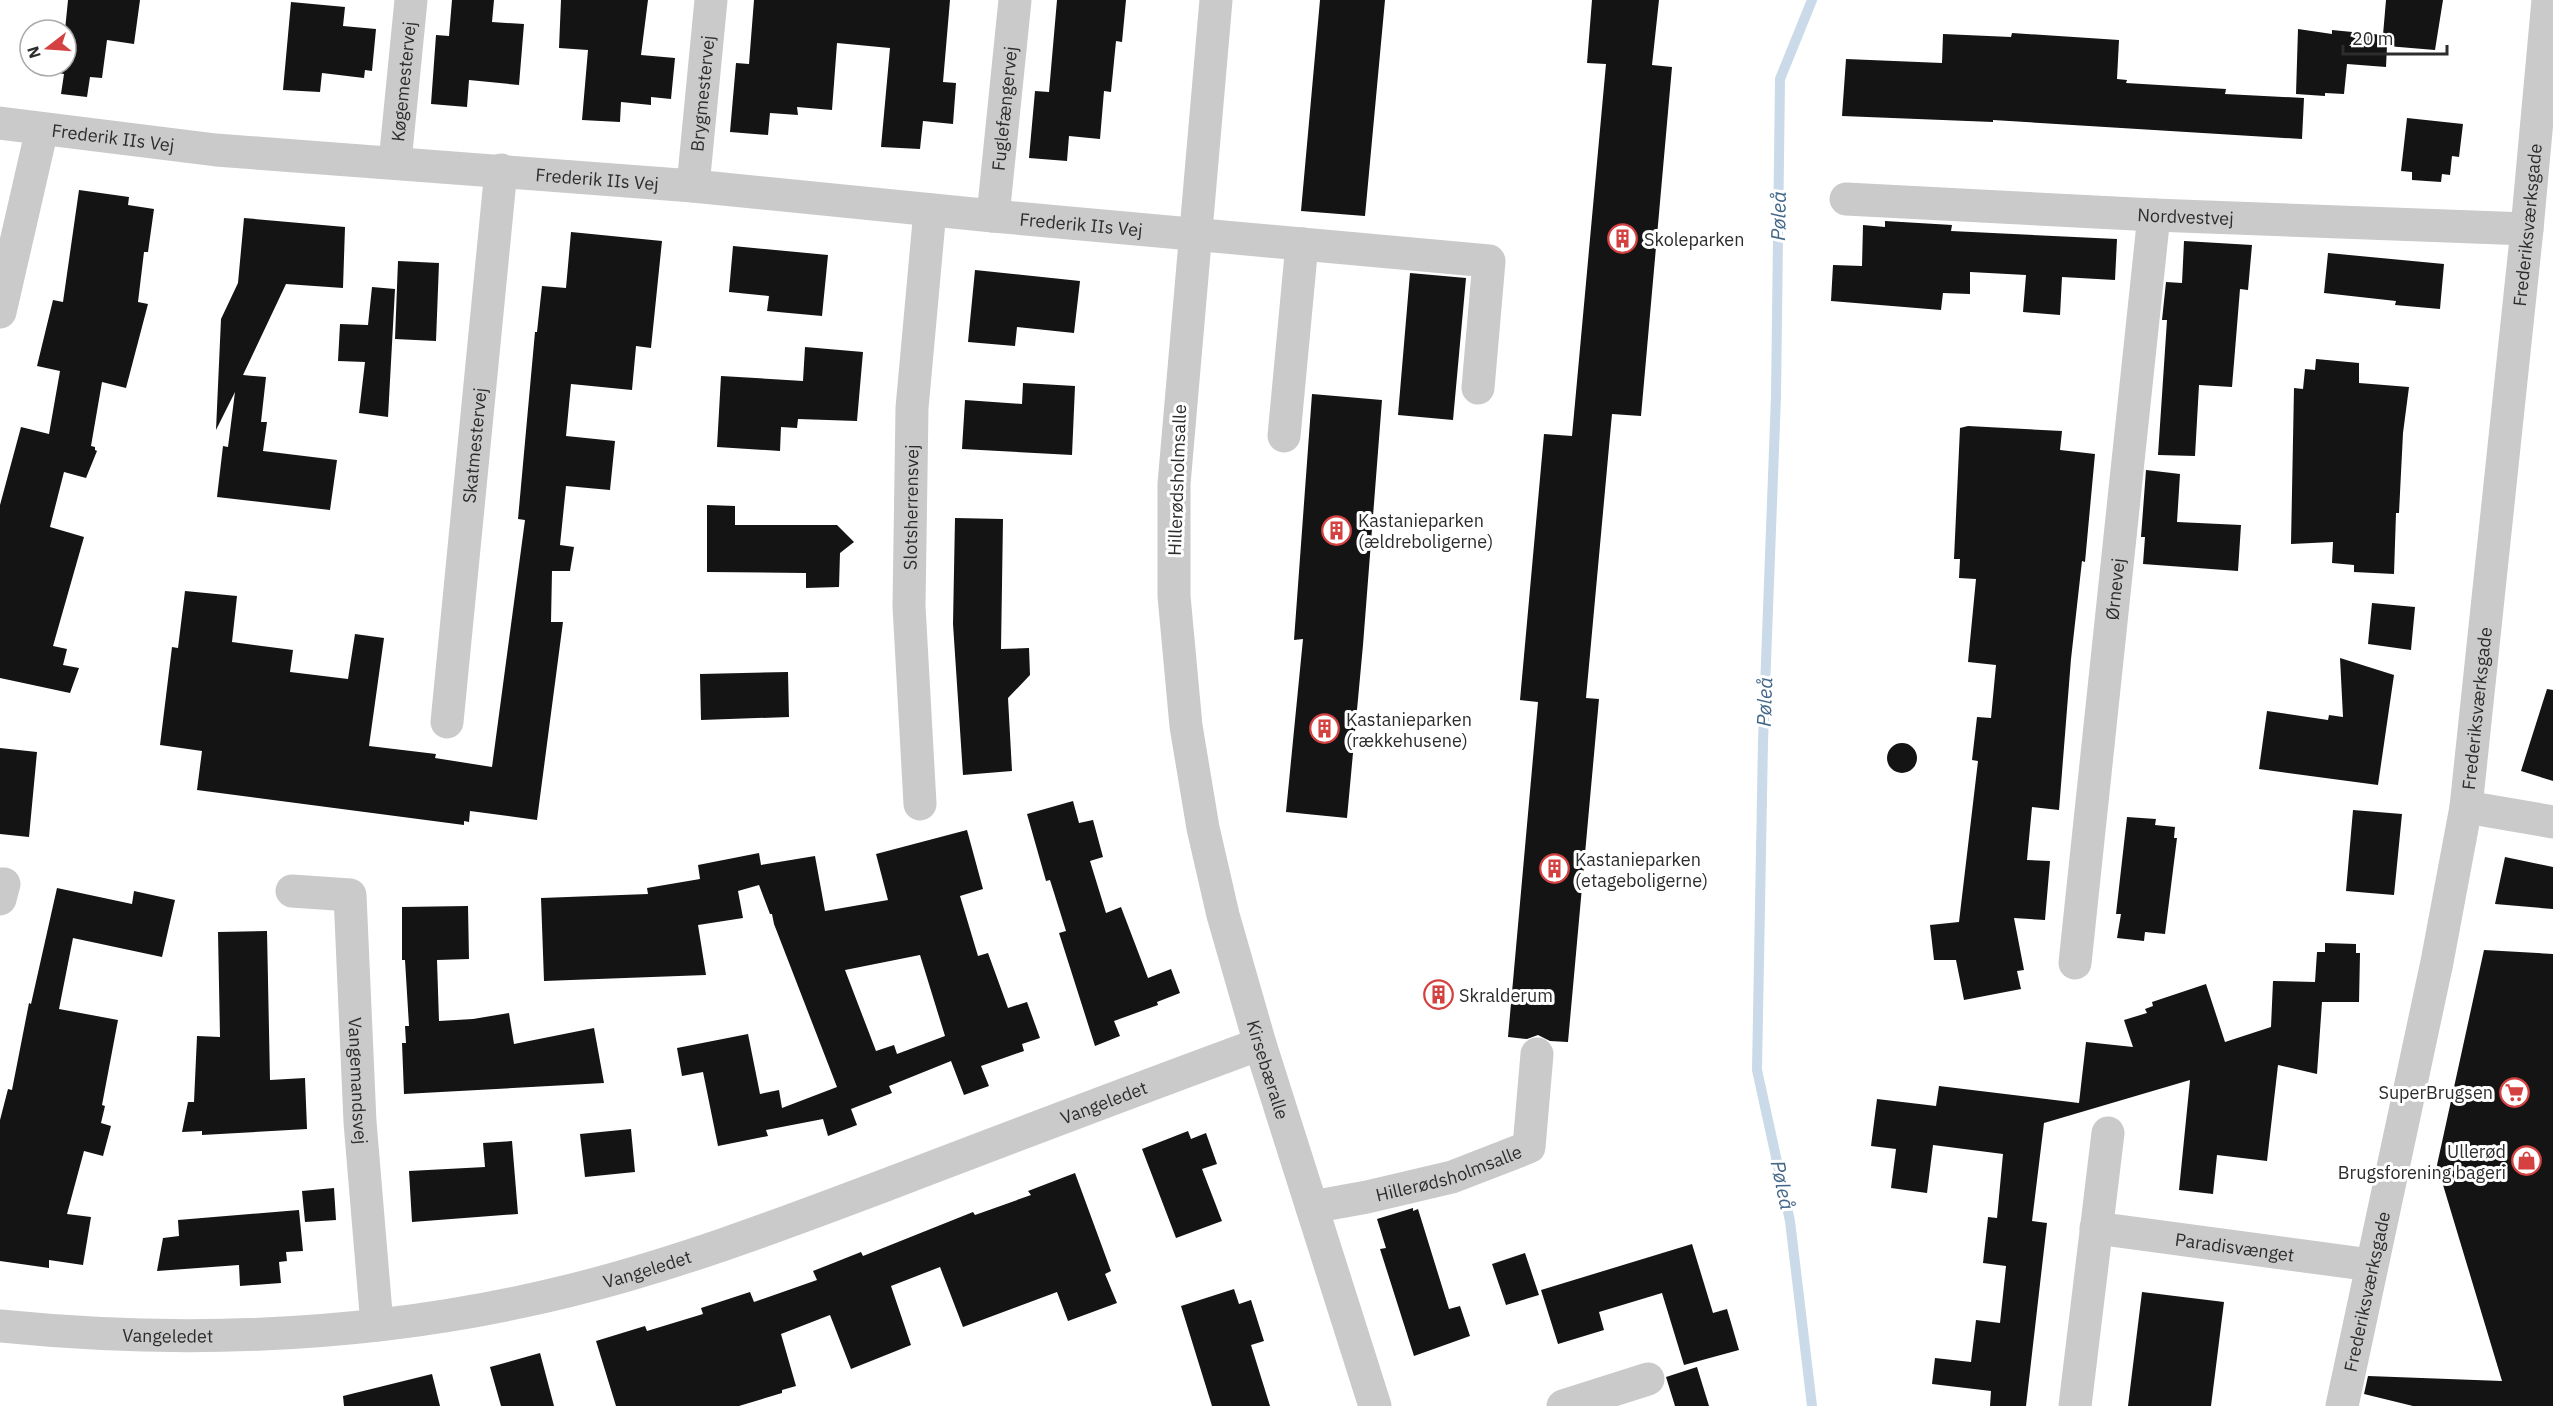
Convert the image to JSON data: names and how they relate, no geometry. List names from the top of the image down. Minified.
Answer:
{"streets":{"street":["Køgemestervej","Brygmestervej","Fuglefængervej","Frederik IIs Vej","Nordvestvej","Frederiksværksgade","Skatmestervej","Hillerødsholmsalle","Slotsherrensvej","Ørnevej","Kirsebæralle","Vangemandsvej","Vangeledet","Paradisvænget"]},"crossings":[["Køgemestervej","Frederik IIs Vej"],["Brygmestervej","Frederik IIs Vej"],["Fuglefængervej","Frederik IIs Vej"],["Frederik IIs Vej","Skatmestervej"],["Frederik IIs Vej","Hillerødsholmsalle"],["Frederik IIs Vej","Slotsherrensvej"],["Nordvestvej","Frederiksværksgade"],["Nordvestvej","Ørnevej"],["Frederiksværksgade","Paradisvænget"],["Hillerødsholmsalle","Kirsebæralle"],["Kirsebæralle","Vangeledet"],["Vangemandsvej","Vangeledet"]],"water":["Pøleå"],"places":{"building":["Skoleparken","Kastanieparken (ældreboligerne)","Kastanieparken (rækkehusene)","Kastanieparken (etageboligerne)","Skralderum"],"supermarket":["SuperBrugsen"],"shop":["Ullerød Brugsforening bageri"]},"scale_bar":"20 m","north":"left"}
